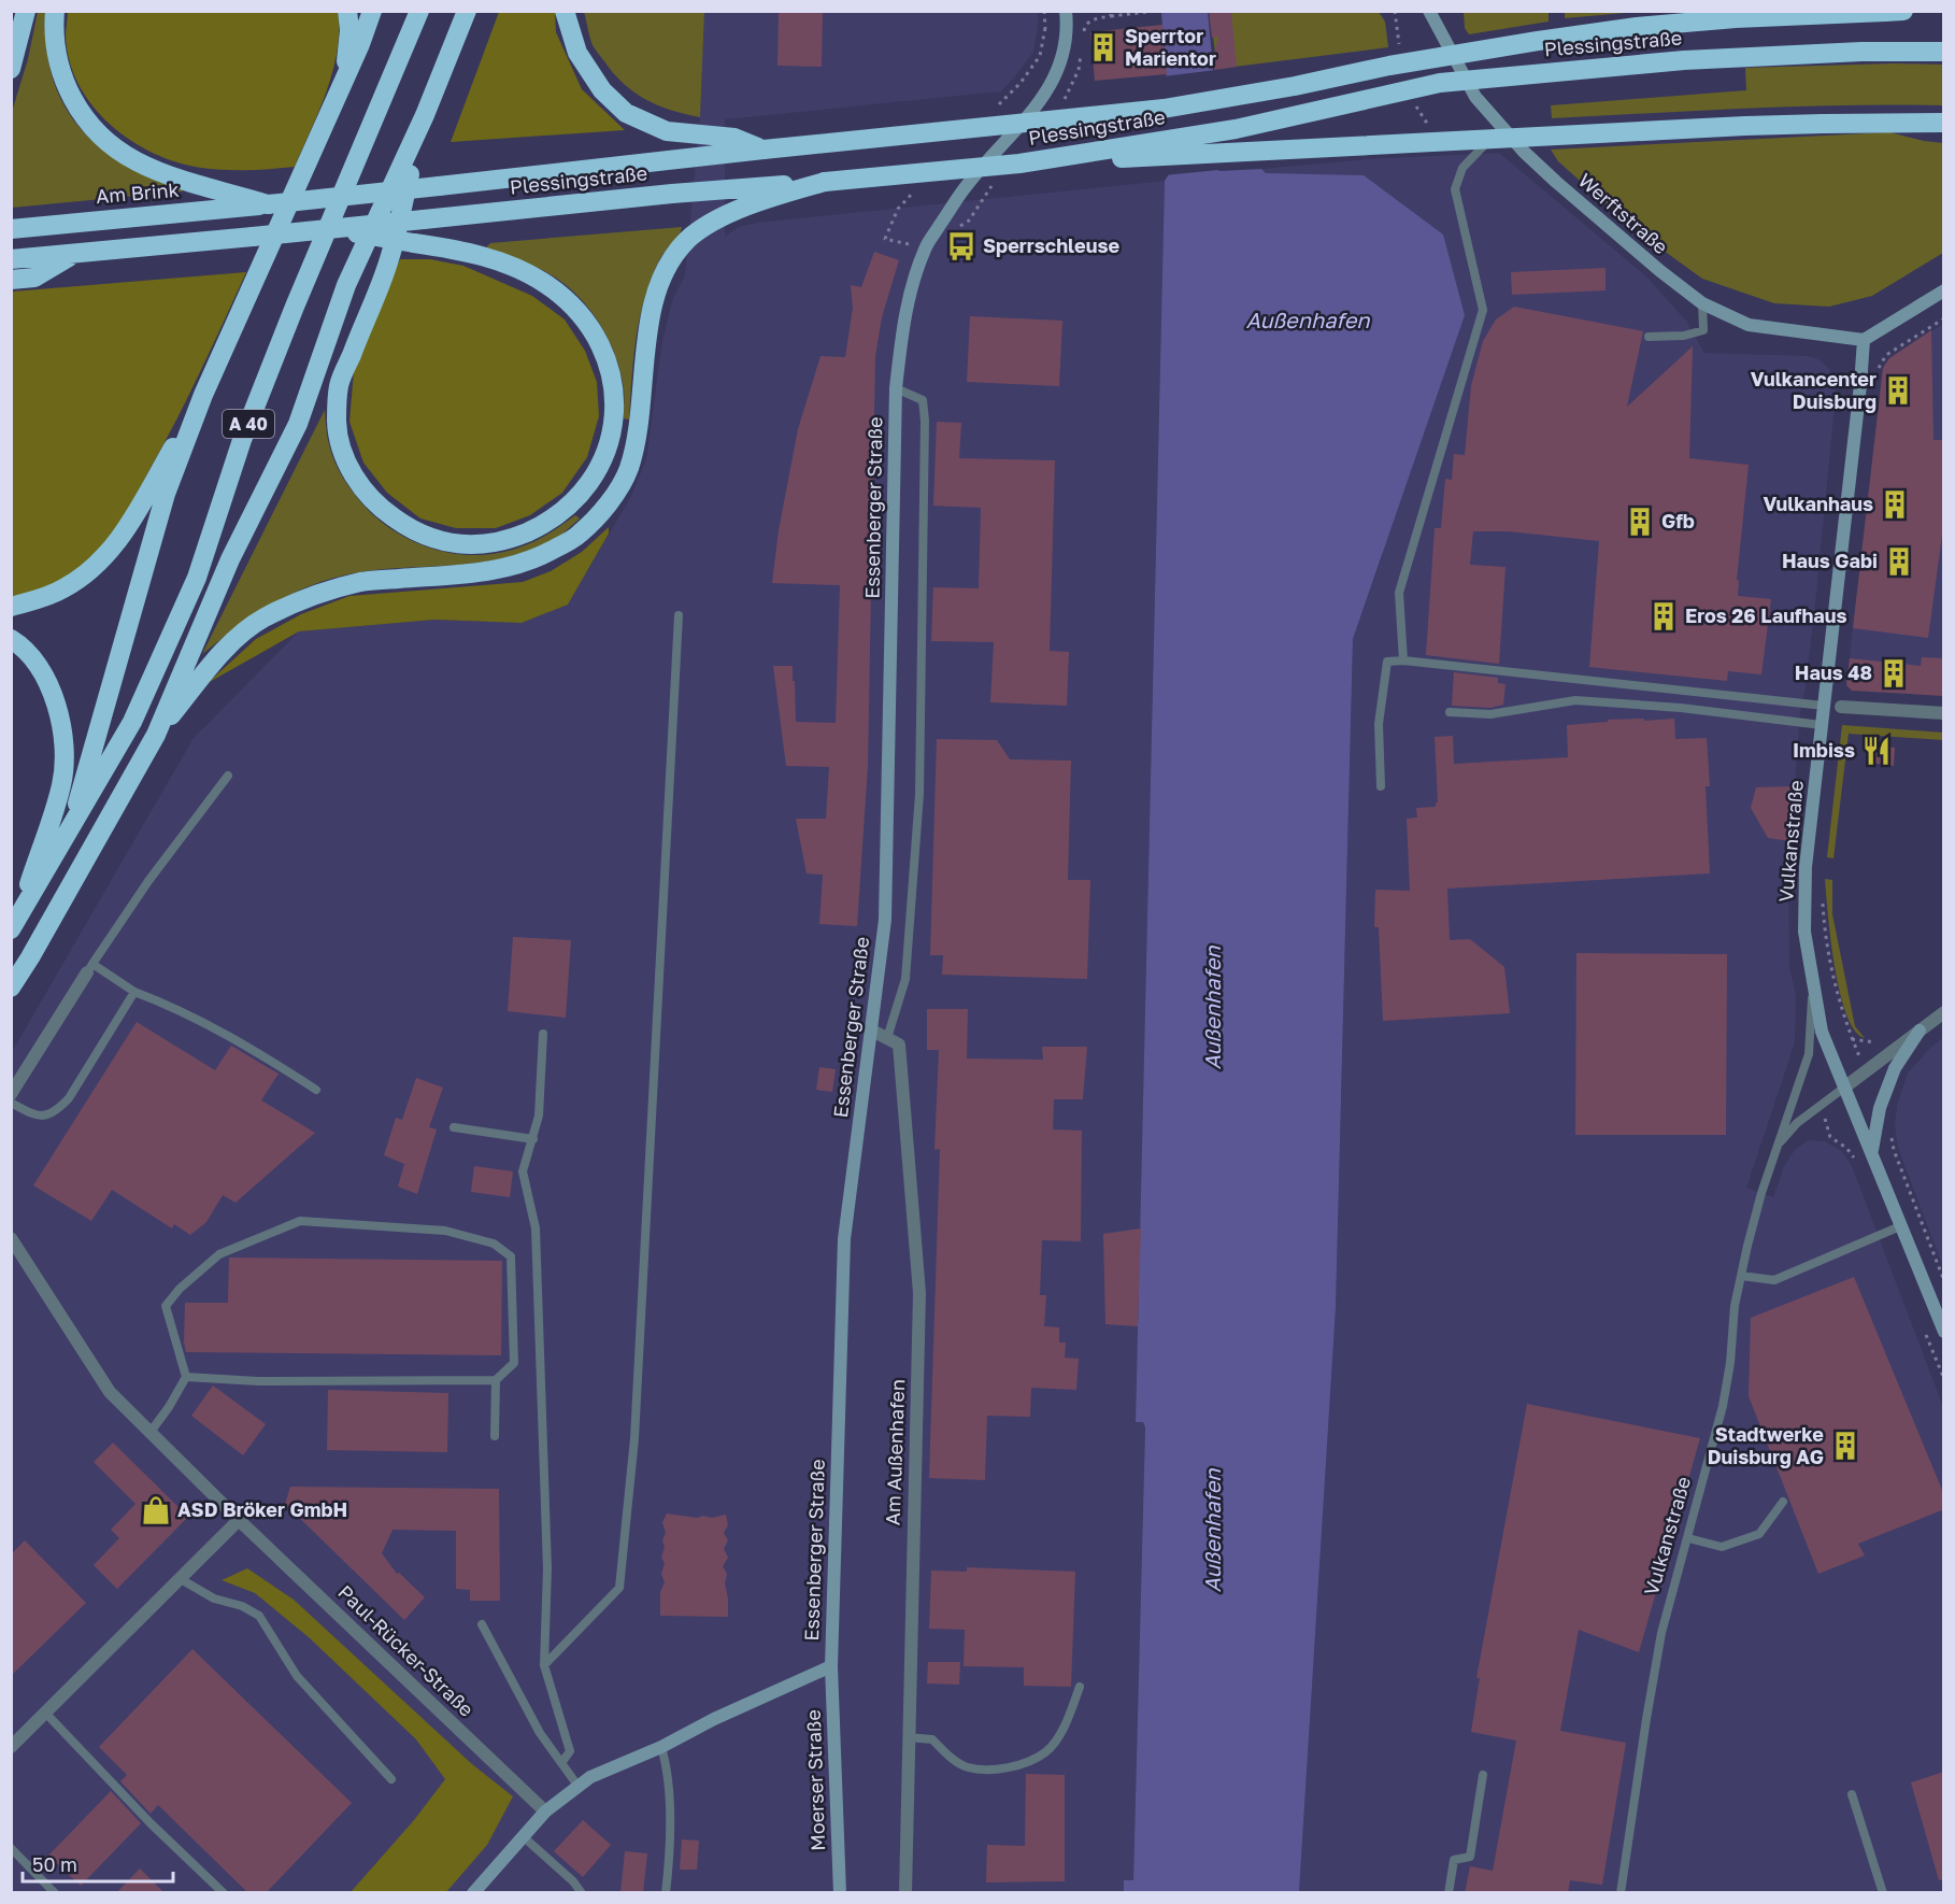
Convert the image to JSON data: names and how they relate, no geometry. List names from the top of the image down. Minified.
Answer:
{"streets":{"highway":["Plessingstraße","Am Brink","A 40"],"street":["Werftstraße","Essenberger Straße","Vulkanstraße","Am Außenhafen","Paul-Rücker-Straße","Moerser Straße"]},"crossings":[["Plessingstraße","Am Brink"],["Werftstraße","Vulkanstraße"],["Essenberger Straße","Paul-Rücker-Straße"],["Essenberger Straße","Moerser Straße"]],"water":["Außenhafen"],"places":{"building":["Sperrtor Marientor","Vulkancenter Duisburg","Vulkanhaus","Gfb","Haus Gabi","Eros 26 Laufhaus","Haus 48","Stadtwerke Duisburg AG"],"bus stop":["Sperrschleuse"],"restaurant":["Imbiss"],"shop":["ASD Bröker GmbH"]},"scale_bar":"50 m"}
